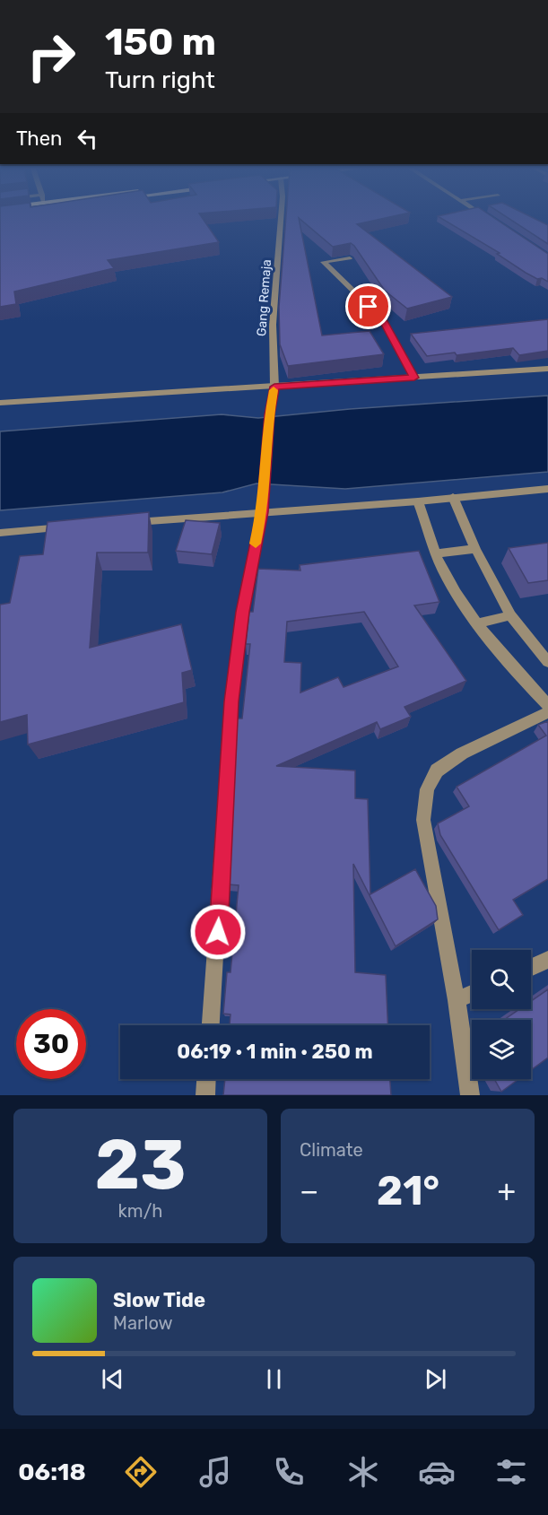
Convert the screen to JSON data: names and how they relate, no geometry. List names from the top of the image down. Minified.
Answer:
{"streets":{"street":["Gang Remaja"]},"page":{"turn":["150 m","Turn right"],"then":"Then","limit":"30","trip":"06:19 · 1 min · 250 m","tile":[["23","km/h"],"Climate"],"heat":["−","21°","+"],"song":["Slow Tide","Marlow"],"tabs":"06:18"}}
